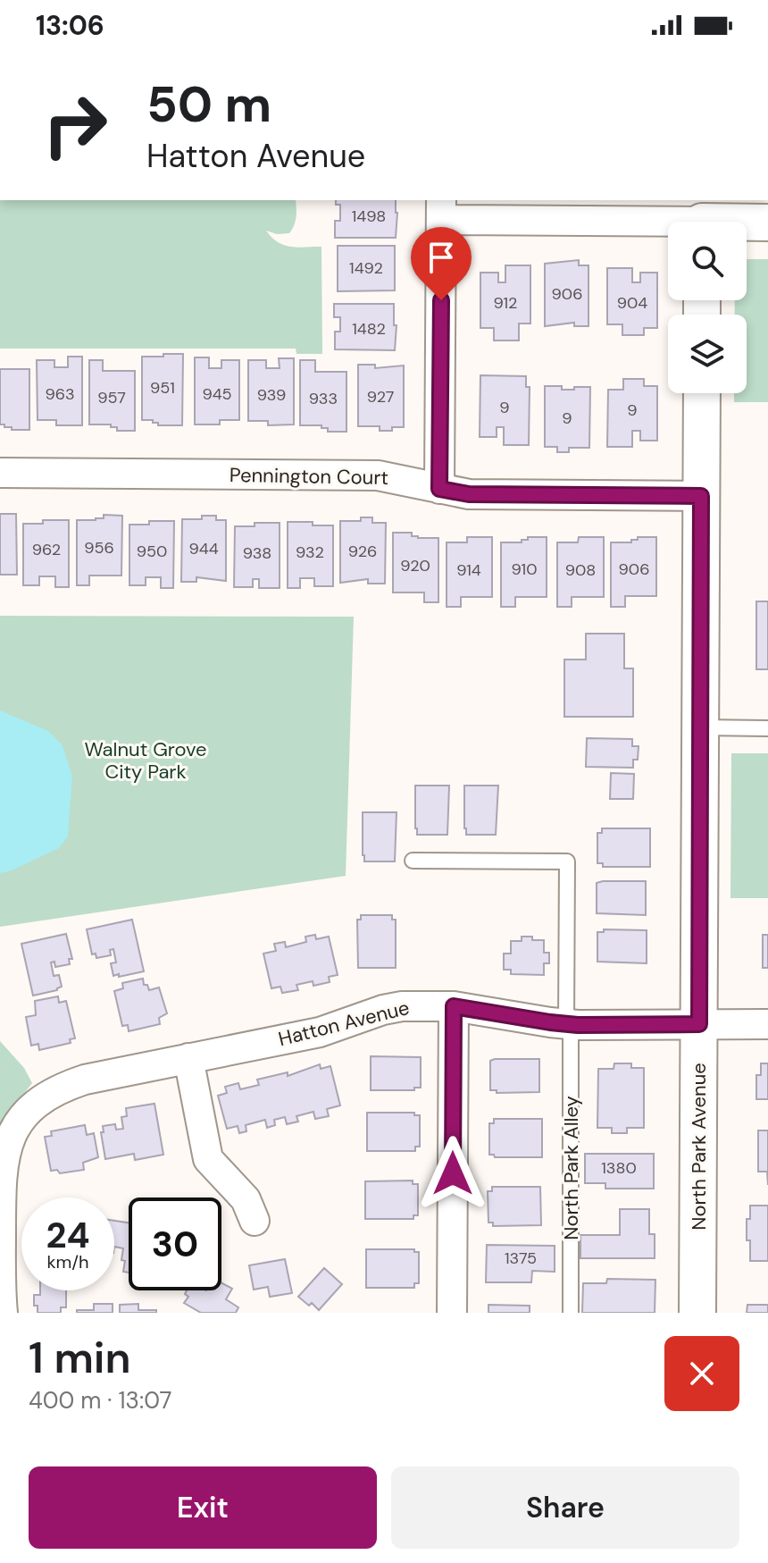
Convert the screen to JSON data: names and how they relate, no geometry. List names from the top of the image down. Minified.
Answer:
{"streets":{"street":["Pennington Court","Hatton Avenue","North Park Avenue"],"lane":["North Park Alley"]},"crossings":[["Pennington Court","North Park Avenue"],["Hatton Avenue","North Park Avenue"],["Hatton Avenue","North Park Alley"]],"parks":["Walnut Grove City Park"],"house_numbers":["1498","1492","906","912","904","1482","951","963","945","939","927","957","933","9","9","9","956","944","962","950","926","932","938","920","910","906","914","908","1380","1375"],"page":{"status":"13:06","turn":["50 m","Hatton Avenue"],"speed":"24 km/h","limit":"30","heading":["1 min","400 m · 13:07"],"buttons":["Exit","Share"]}}
